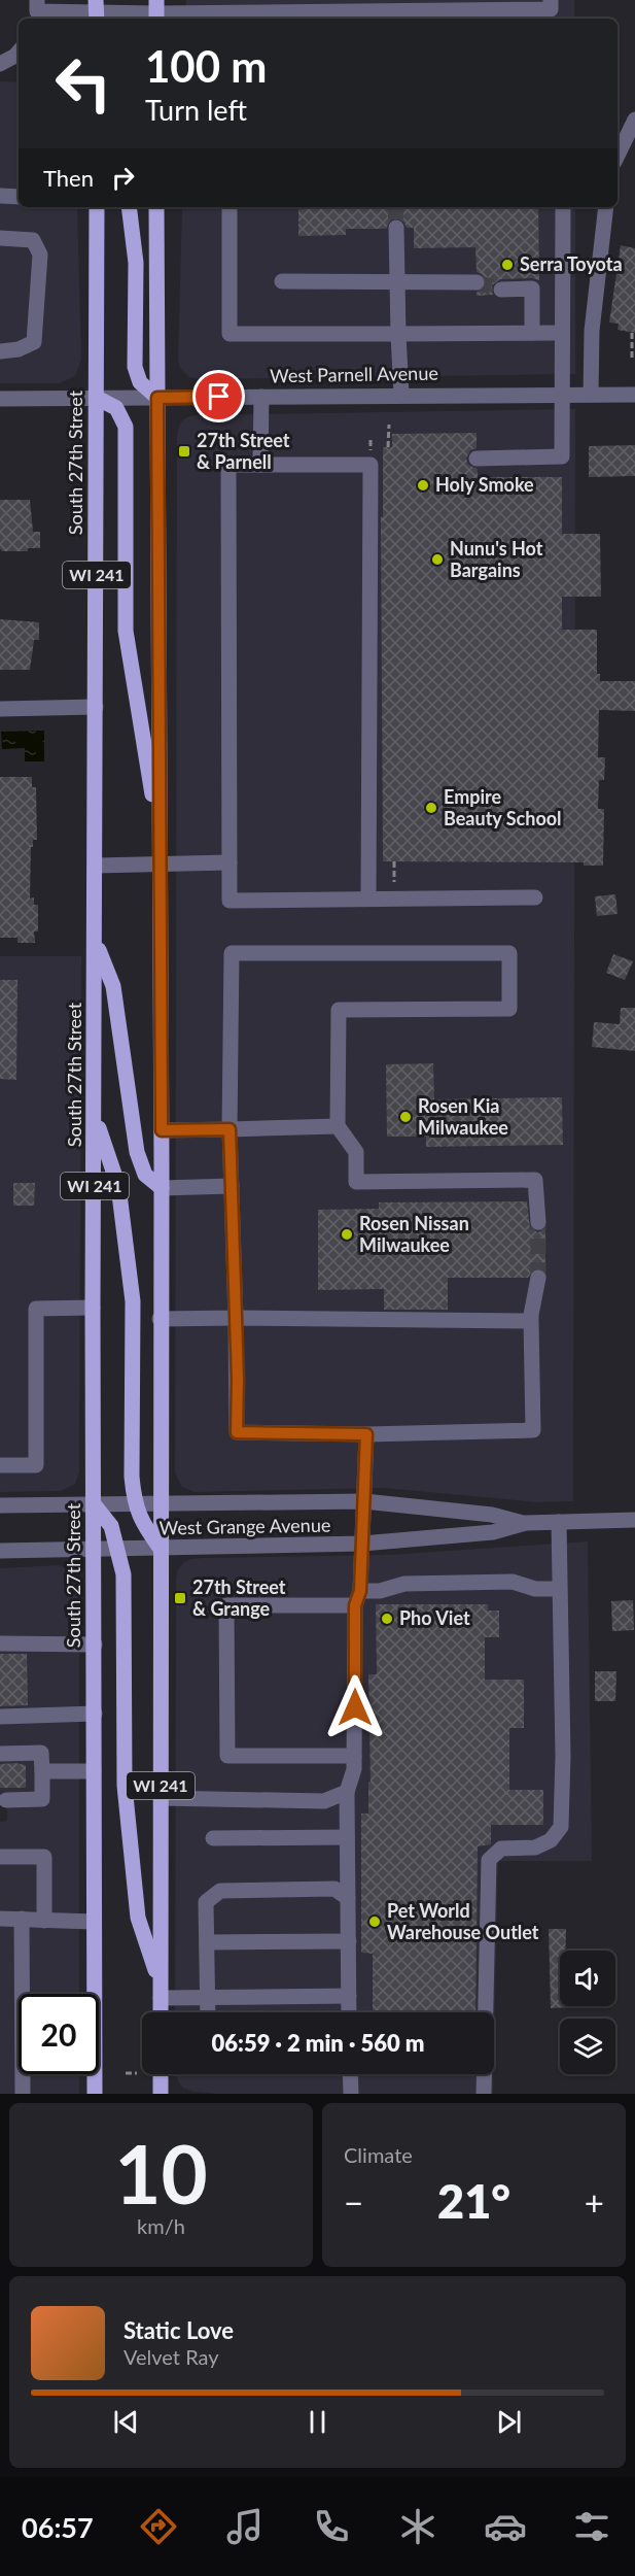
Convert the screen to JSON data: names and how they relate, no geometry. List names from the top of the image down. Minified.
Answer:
{"streets":{"main road":["South 27th Street","WI 241"],"street":["West Parnell Avenue","West Grange Avenue"]},"crossings":[["West Parnell Avenue","South 27th Street"],["West Parnell Avenue","WI 241"],["South 27th Street","West Grange Avenue"],["WI 241","West Grange Avenue"]],"places":{"other":["Serra Toyota","Holy Smoke","Nunu's Hot Bargains","Empire Beauty School","Rosen Kia Milwaukee","Rosen Nissan Milwaukee","Pho Viet","Pet World Warehouse Outlet"],"transit":["27th Street & Parnell","27th Street & Grange"]},"page":{"turn":["100 m","Turn left"],"then":"Then","limit":"20","trip":"06:59 · 2 min · 560 m","tile":[["10","km/h"],"Climate"],"heat":["−","21°","+"],"song":["Static Love","Velvet Ray"],"tabs":"06:57"}}
